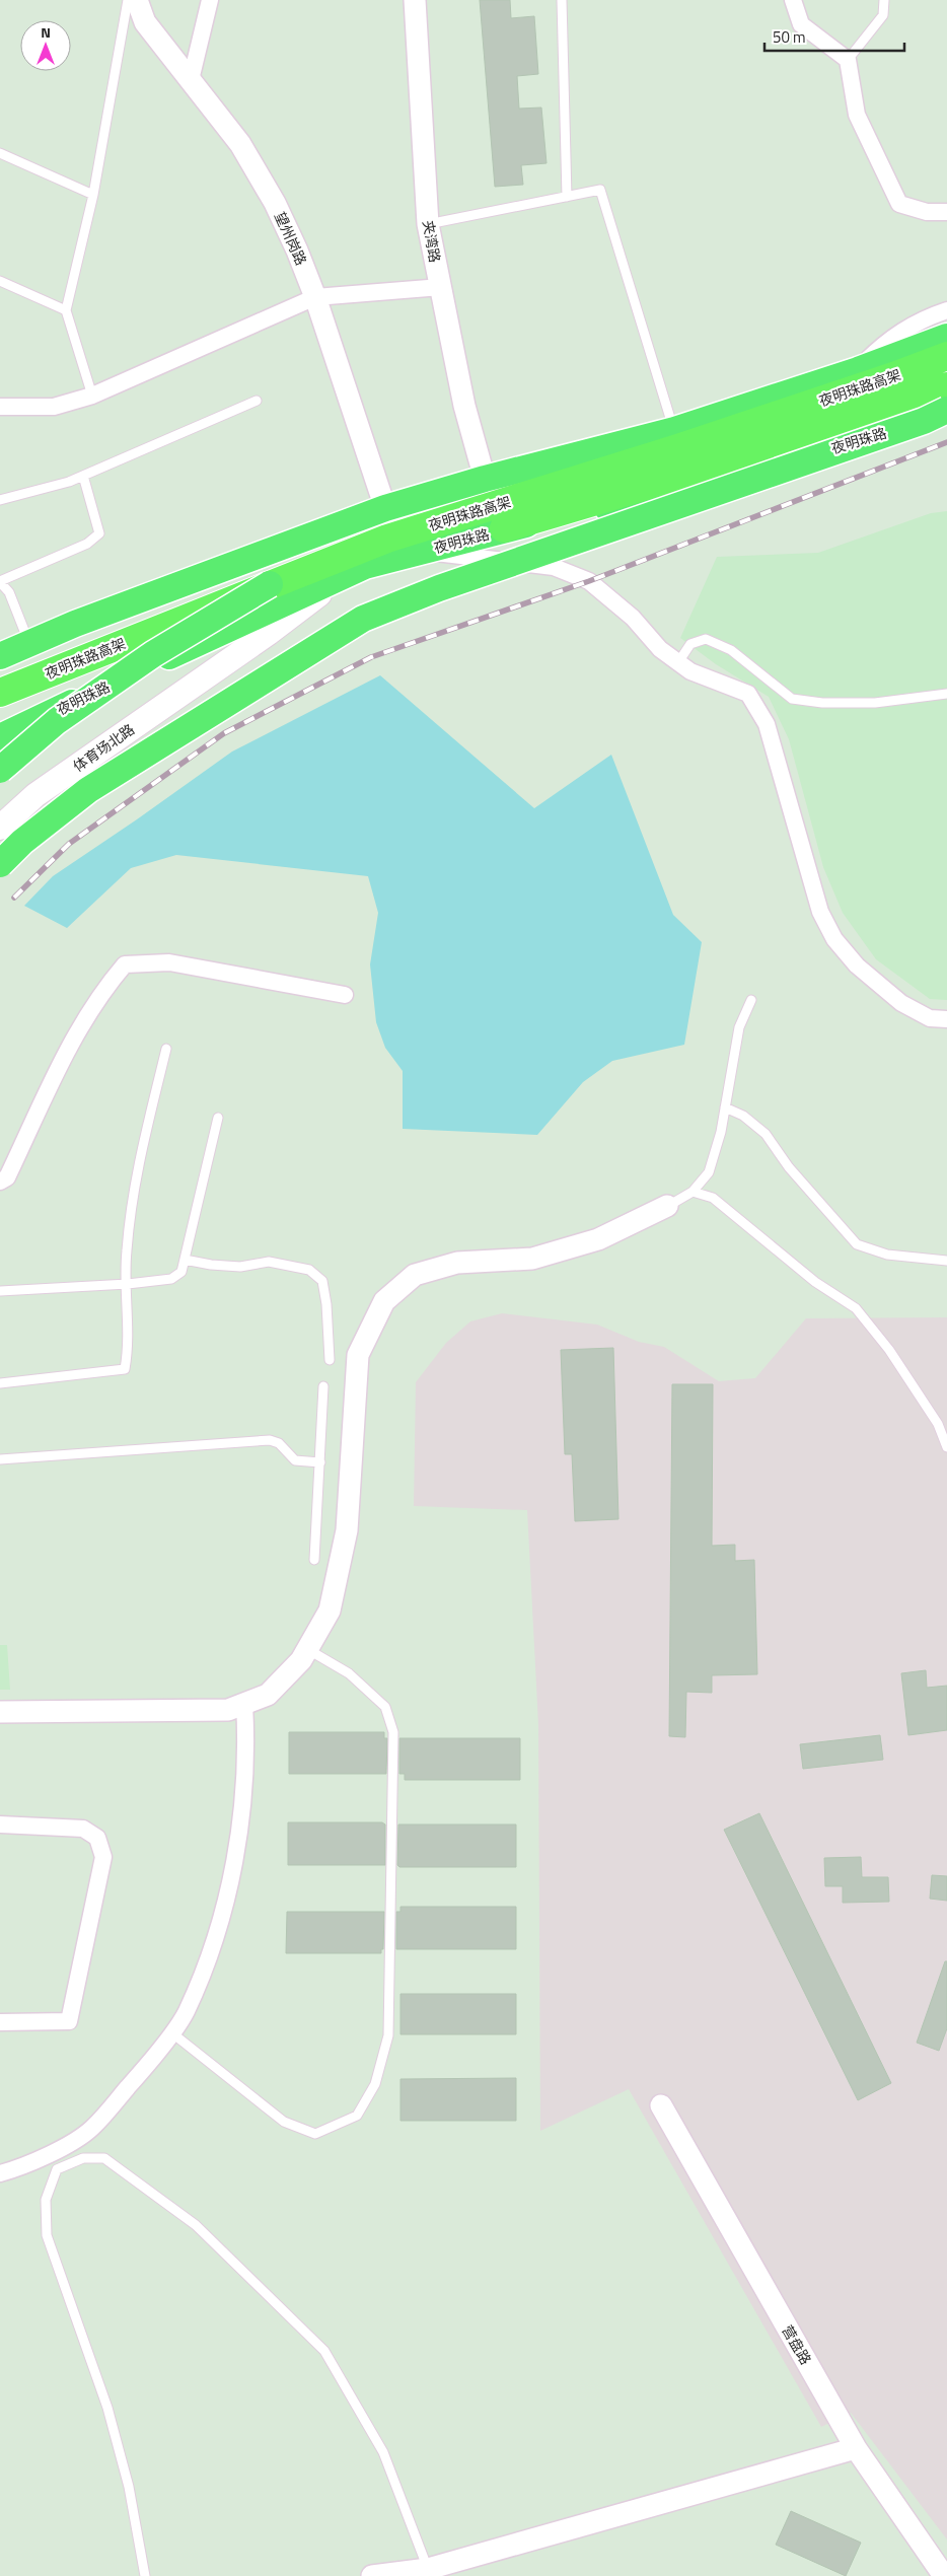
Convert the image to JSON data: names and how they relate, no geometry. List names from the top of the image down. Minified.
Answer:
{"streets":{"highway":["夜明珠路高架"],"main road":["夜明珠路","体育场北路"],"street":["望州岗路","夹湾路","营盘路"]},"crossings":[["夜明珠路高架","夜明珠路"]],"scale_bar":"50 m","north":"top"}
